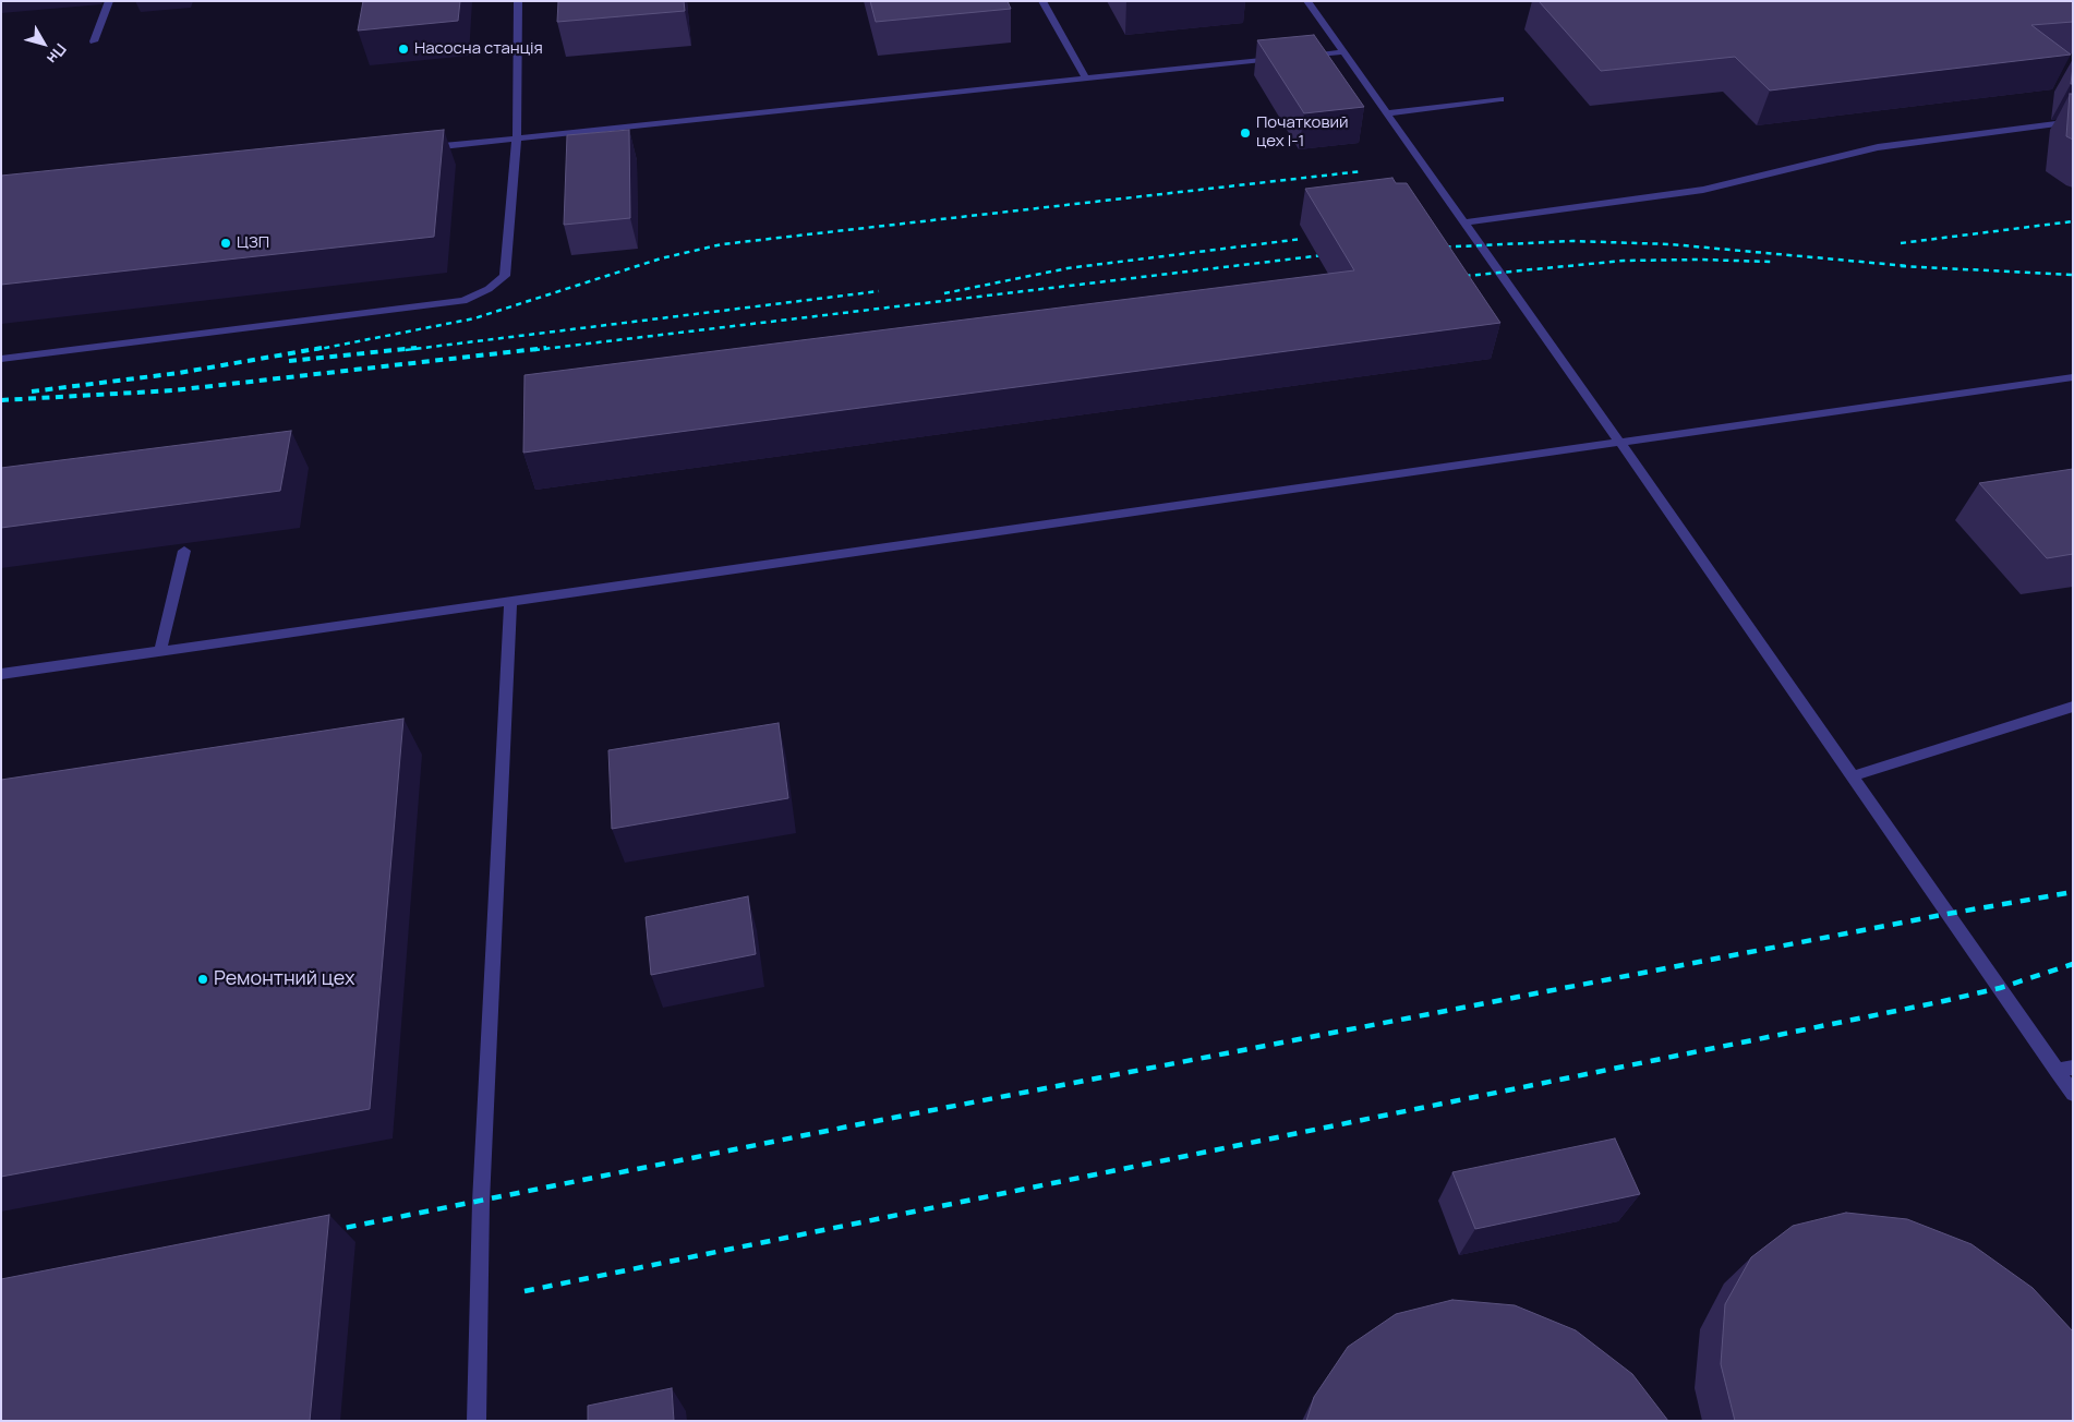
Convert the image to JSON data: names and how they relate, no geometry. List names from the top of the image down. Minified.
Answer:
{"places":["Насосна станція","Початковий цех І-1","ЦЗП","Ремонтний цех"],"north":"bottom right"}
